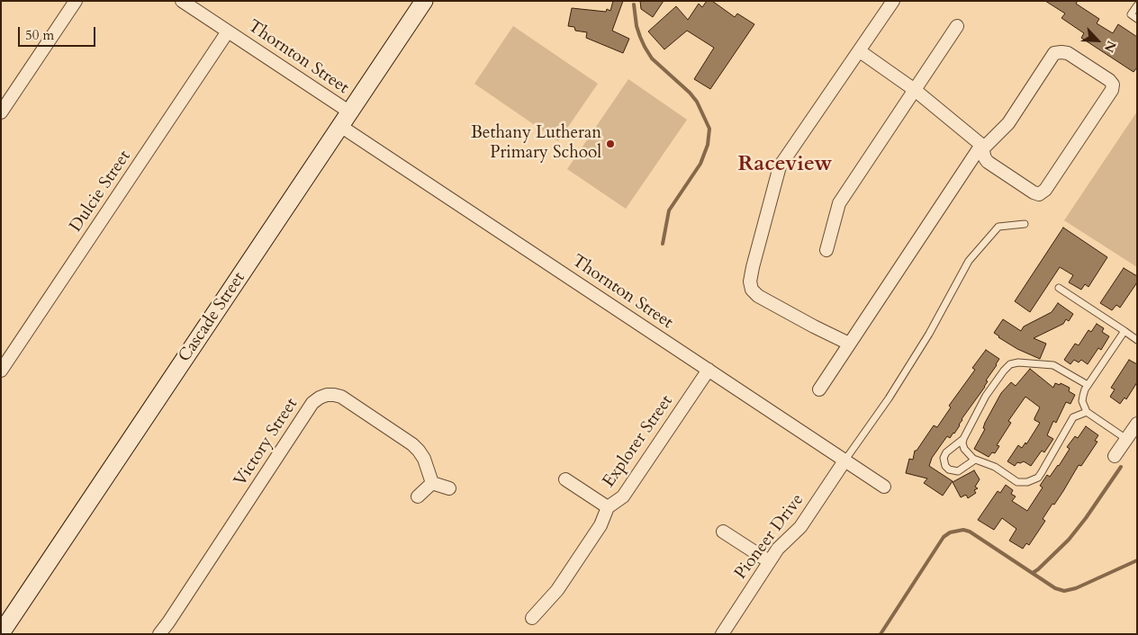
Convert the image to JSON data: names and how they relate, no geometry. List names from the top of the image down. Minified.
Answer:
{"streets":{"main road":["Cascade Street"],"street":["Thornton Street","Dulcie Street","Explorer Street","Victory Street","Pioneer Drive"]},"crossings":[["Thornton Street","Dulcie Street"],["Thornton Street","Cascade Street"],["Thornton Street","Explorer Street"],["Thornton Street","Pioneer Drive"]],"districts":["Raceview"],"places":["Bethany Lutheran Primary School"],"scale_bar":"50 m","north":"bottom right"}
